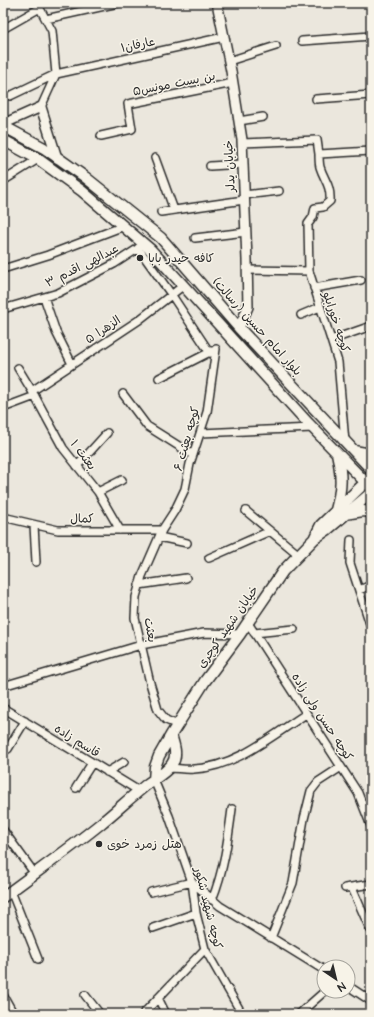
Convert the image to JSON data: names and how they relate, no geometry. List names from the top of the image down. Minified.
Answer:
{"streets":{"main road":["بلوار امام حسین (رسالت)","خیابان شهید کوچری"],"street":["عارفان۱","بن بست مونس۵","خیابان یدلر","عبدالهی اقدم ۳","کوچه خورابلو","الزهرا ۵","کوچه بعثت ۶","بعثت ۱","کمال","بعثت","کوچه حسن ولی زاده","قاسم زاده","کوچه شهید شکور"]},"crossings":[["عارفان۱","خیابان یدلر"],["بن بست مونس۵","خیابان یدلر"],["خیابان یدلر","بلوار امام حسین (رسالت)"],["کوچه خورابلو","بلوار امام حسین (رسالت)"],["الزهرا ۵","بعثت ۱"],["کوچه بعثت ۶","کمال"],["کوچه بعثت ۶","بعثت"],["بعثت ۱","کمال"],["کمال","بعثت"],["خیابان شهید کوچری","بعثت"],["خیابان شهید کوچری","کوچه حسن ولی زاده"],["خیابان شهید کوچری","کوچه شهید شکور"]],"places":["کافه حیدر بابا","هتل زمرد خوی"],"north":"bottom right"}
